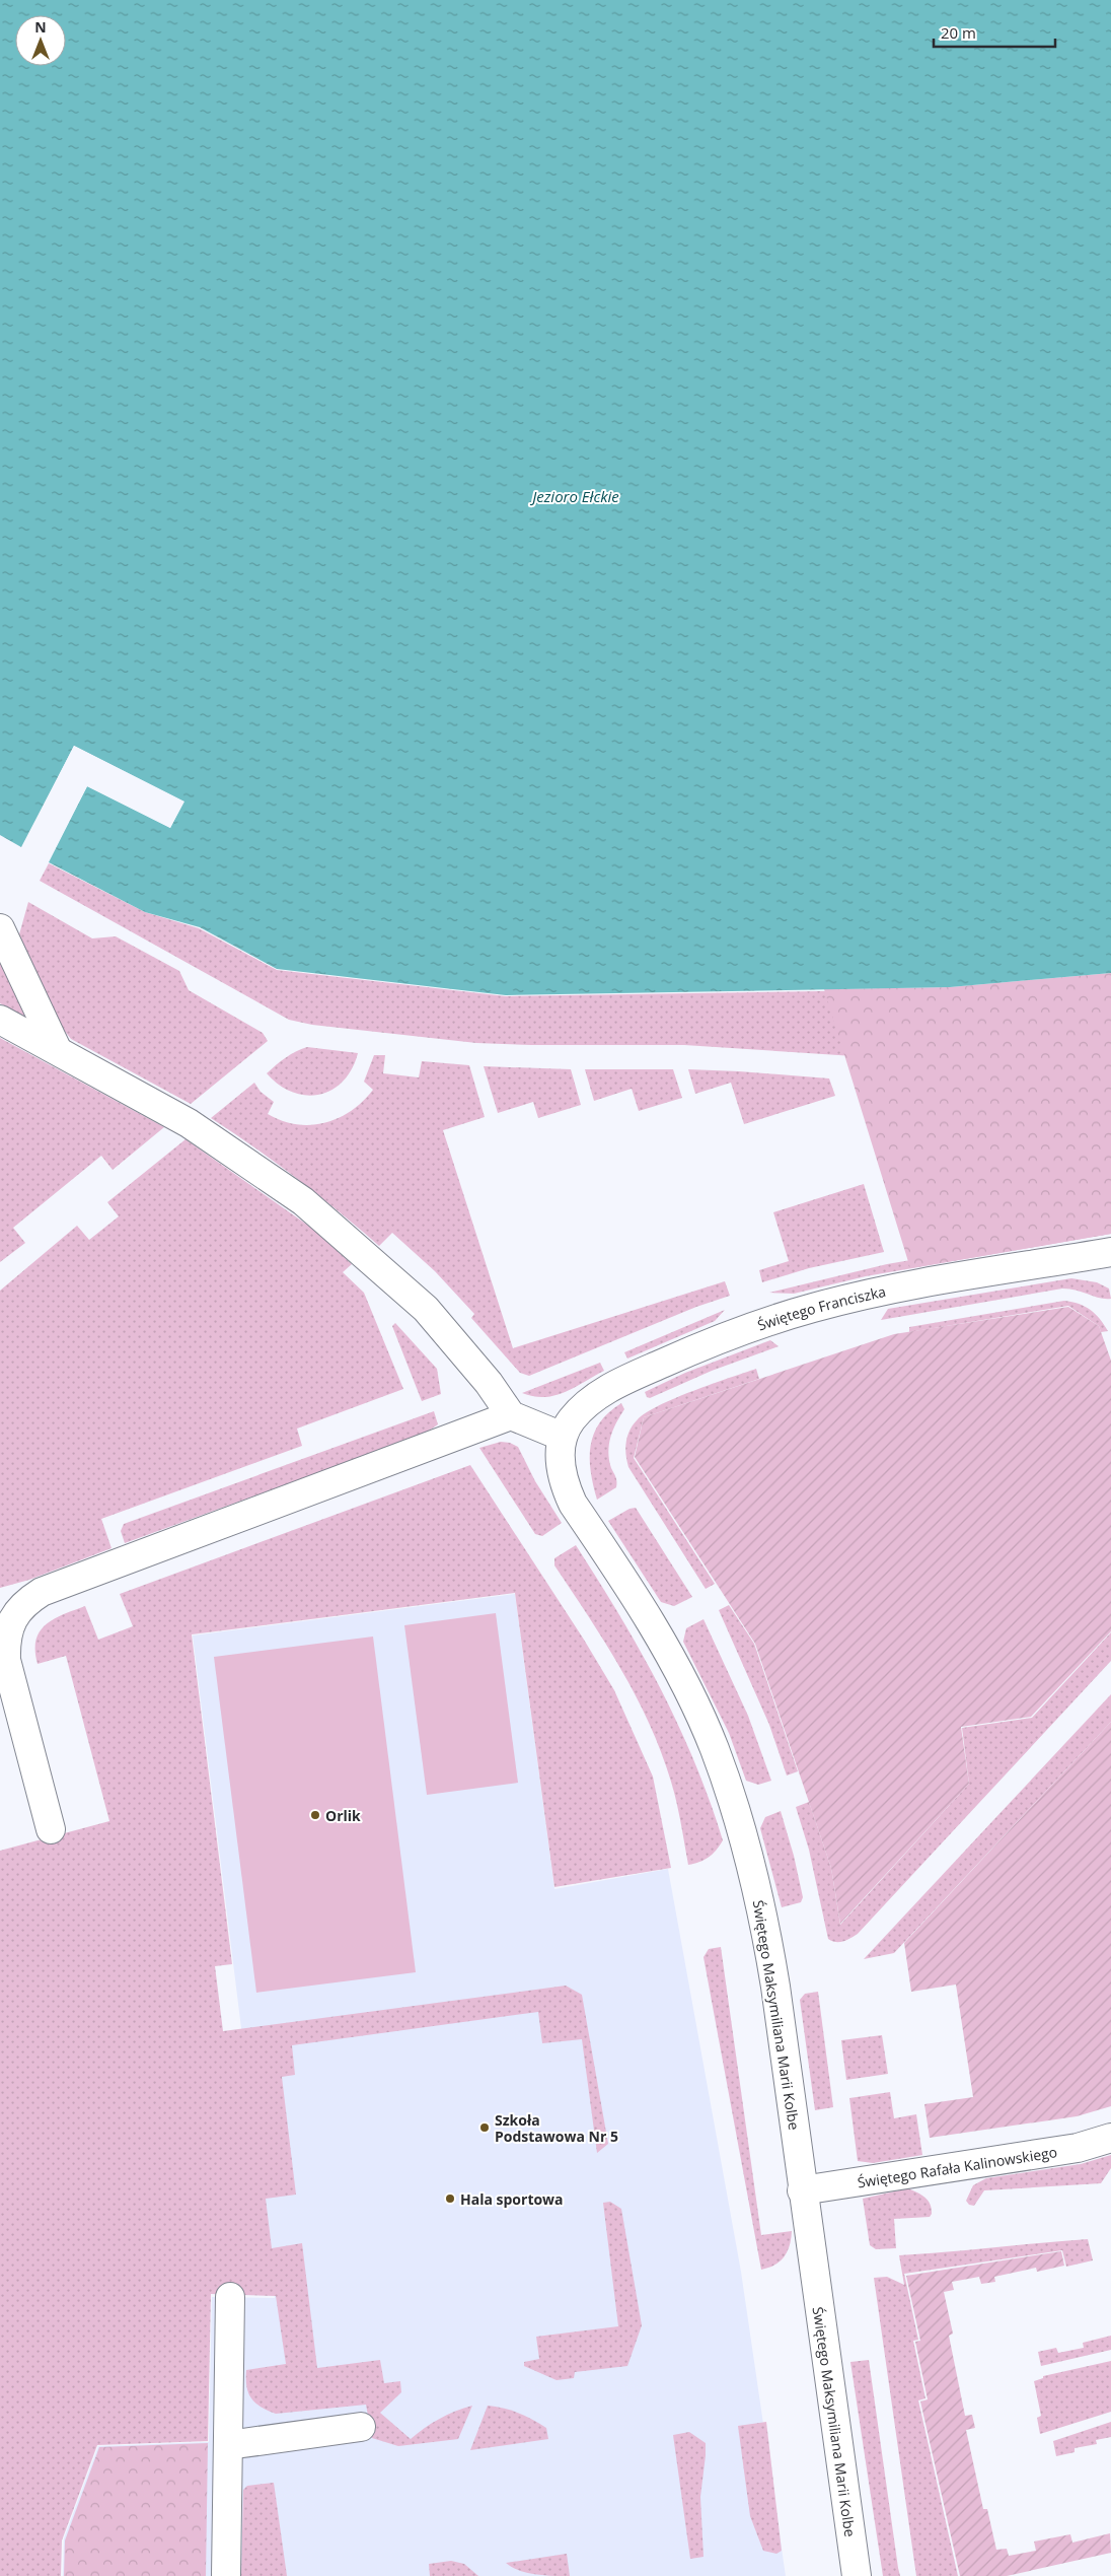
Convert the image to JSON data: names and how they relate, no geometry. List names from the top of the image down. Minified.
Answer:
{"streets":{"street":["Świętego Franciszka","Świętego Maksymiliana Marii Kolbe","Świętego Rafała Kalinowskiego"]},"crossings":[["Świętego Franciszka","Świętego Maksymiliana Marii Kolbe"],["Świętego Maksymiliana Marii Kolbe","Świętego Rafała Kalinowskiego"]],"water":["Jezioro Ełckie"],"places":["Orlik","Szkoła Podstawowa Nr 5","Hala sportowa"],"scale_bar":"20 m","north":"top"}
